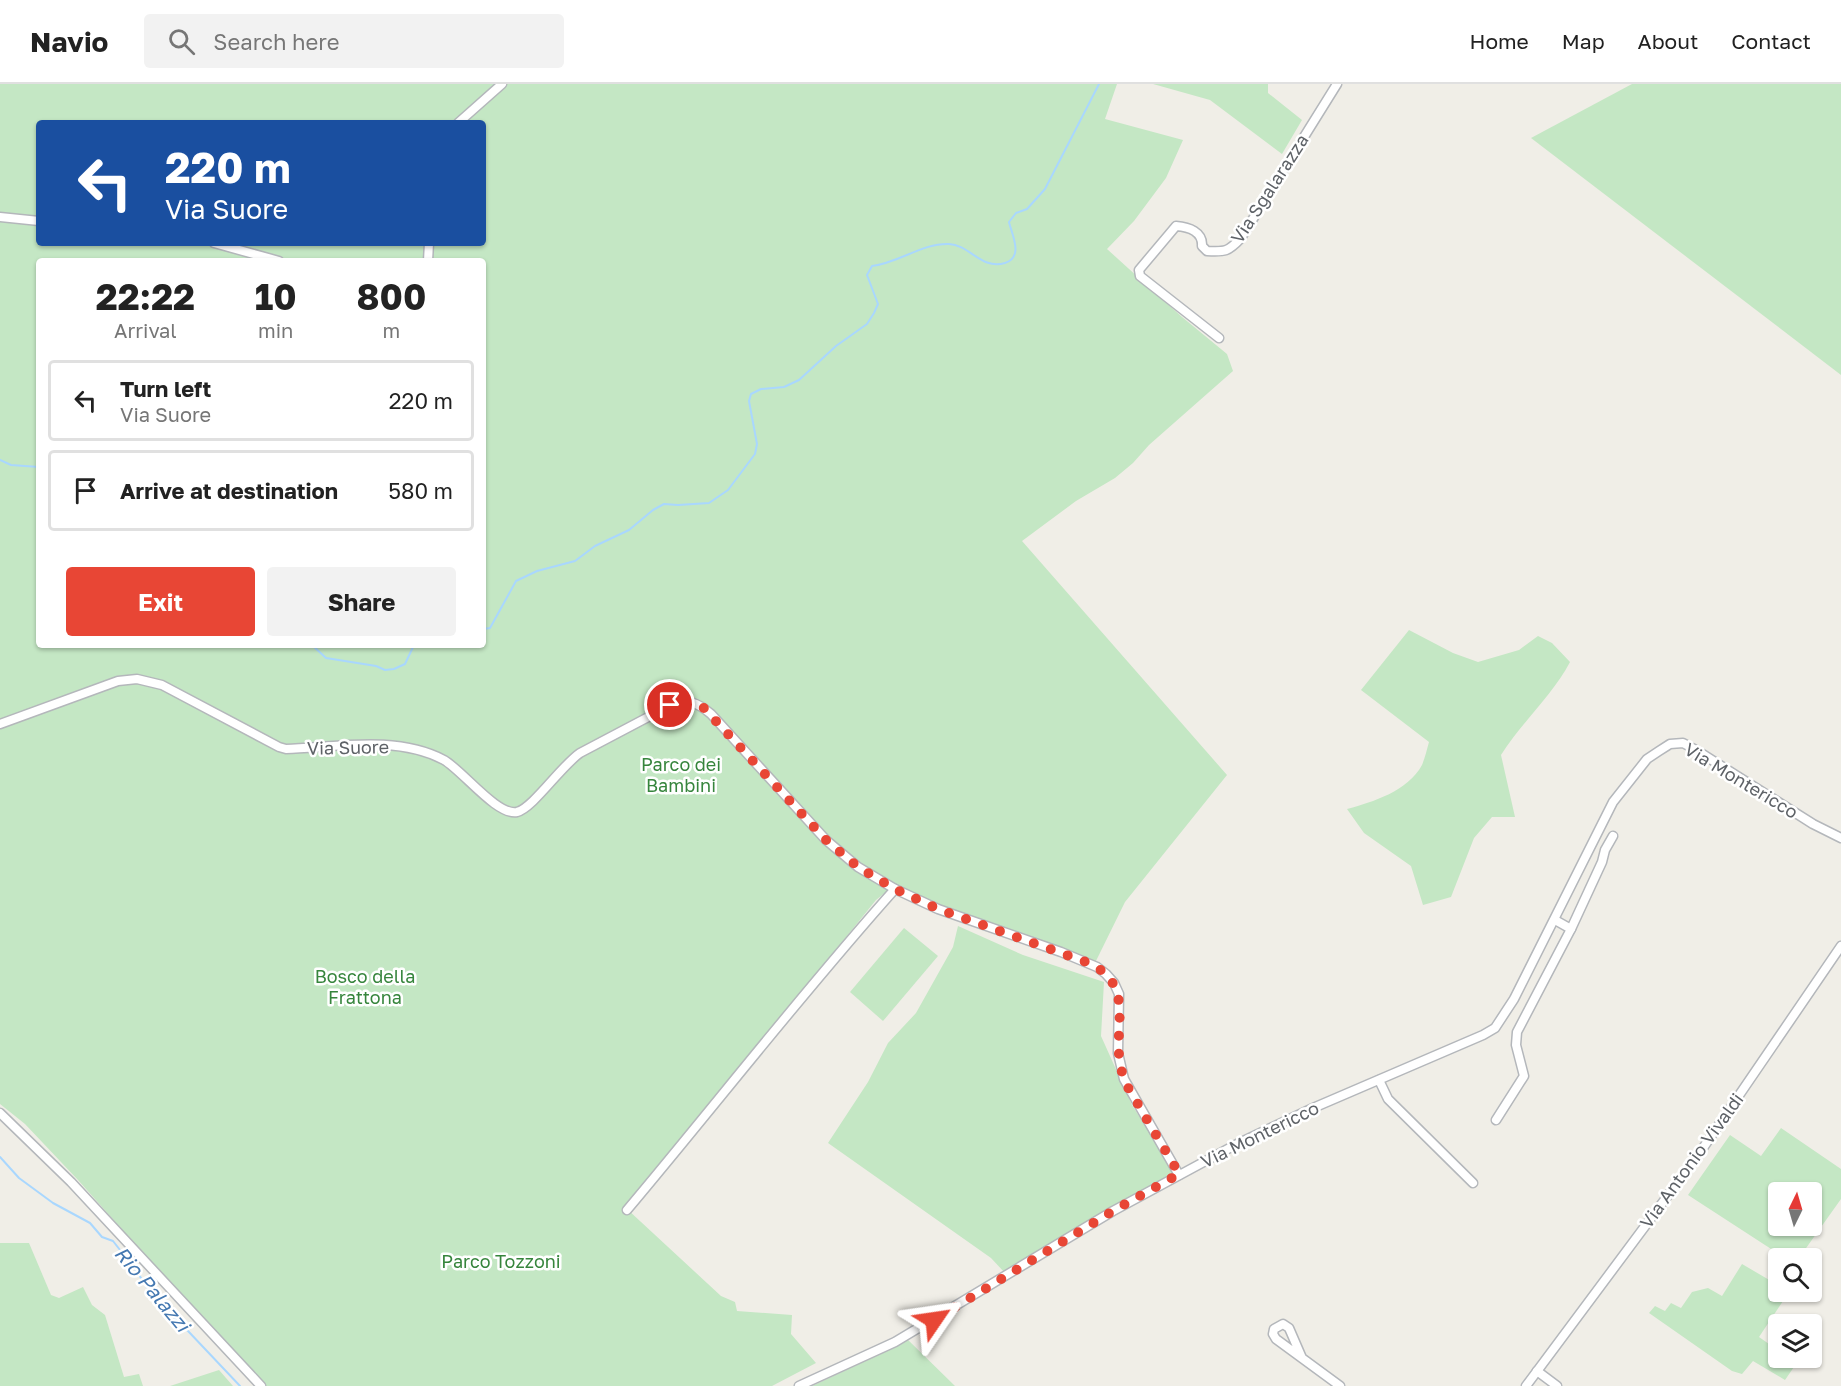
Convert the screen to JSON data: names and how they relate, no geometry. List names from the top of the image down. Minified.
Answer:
{"streets":{"street":["Via Sgalarazza","Via Suore","Via Montericco","Via Antonio Vivaldi"]},"crossings":[["Via Suore","Via Montericco"]],"water":["Rio Palazzi"],"parks":["Parco dei Bambini","Bosco della Frattona","Parco Tozzoni"],"north":"top","page":{"header":"Navio","search":"Search here","nav":["Home","Map","About","Contact"],"turn":["220 m","Via Suore"],"eta":["22:22","Arrival","10","min","800","m"],"list":[{"name":"Turn left","note":"Via Suore","value":"220 m"},{"name":"Arrive at destination","value":"580 m"}],"buttons":["Exit","Share"]}}
